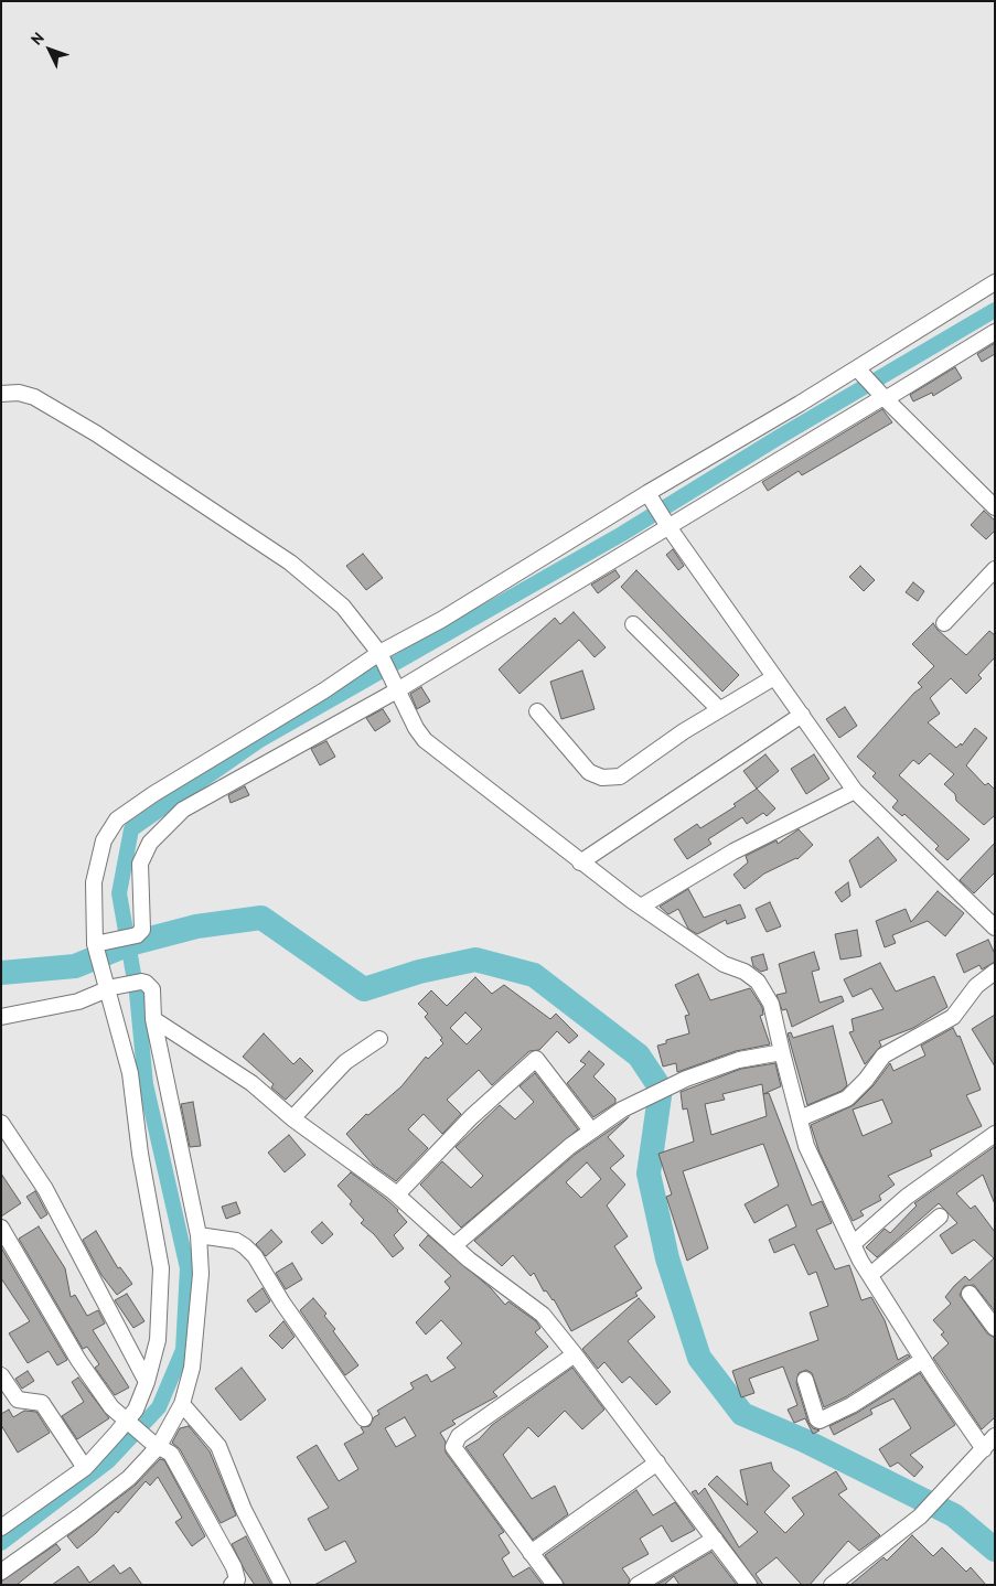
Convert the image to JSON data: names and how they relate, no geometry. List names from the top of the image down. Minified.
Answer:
{"north":"top left"}
